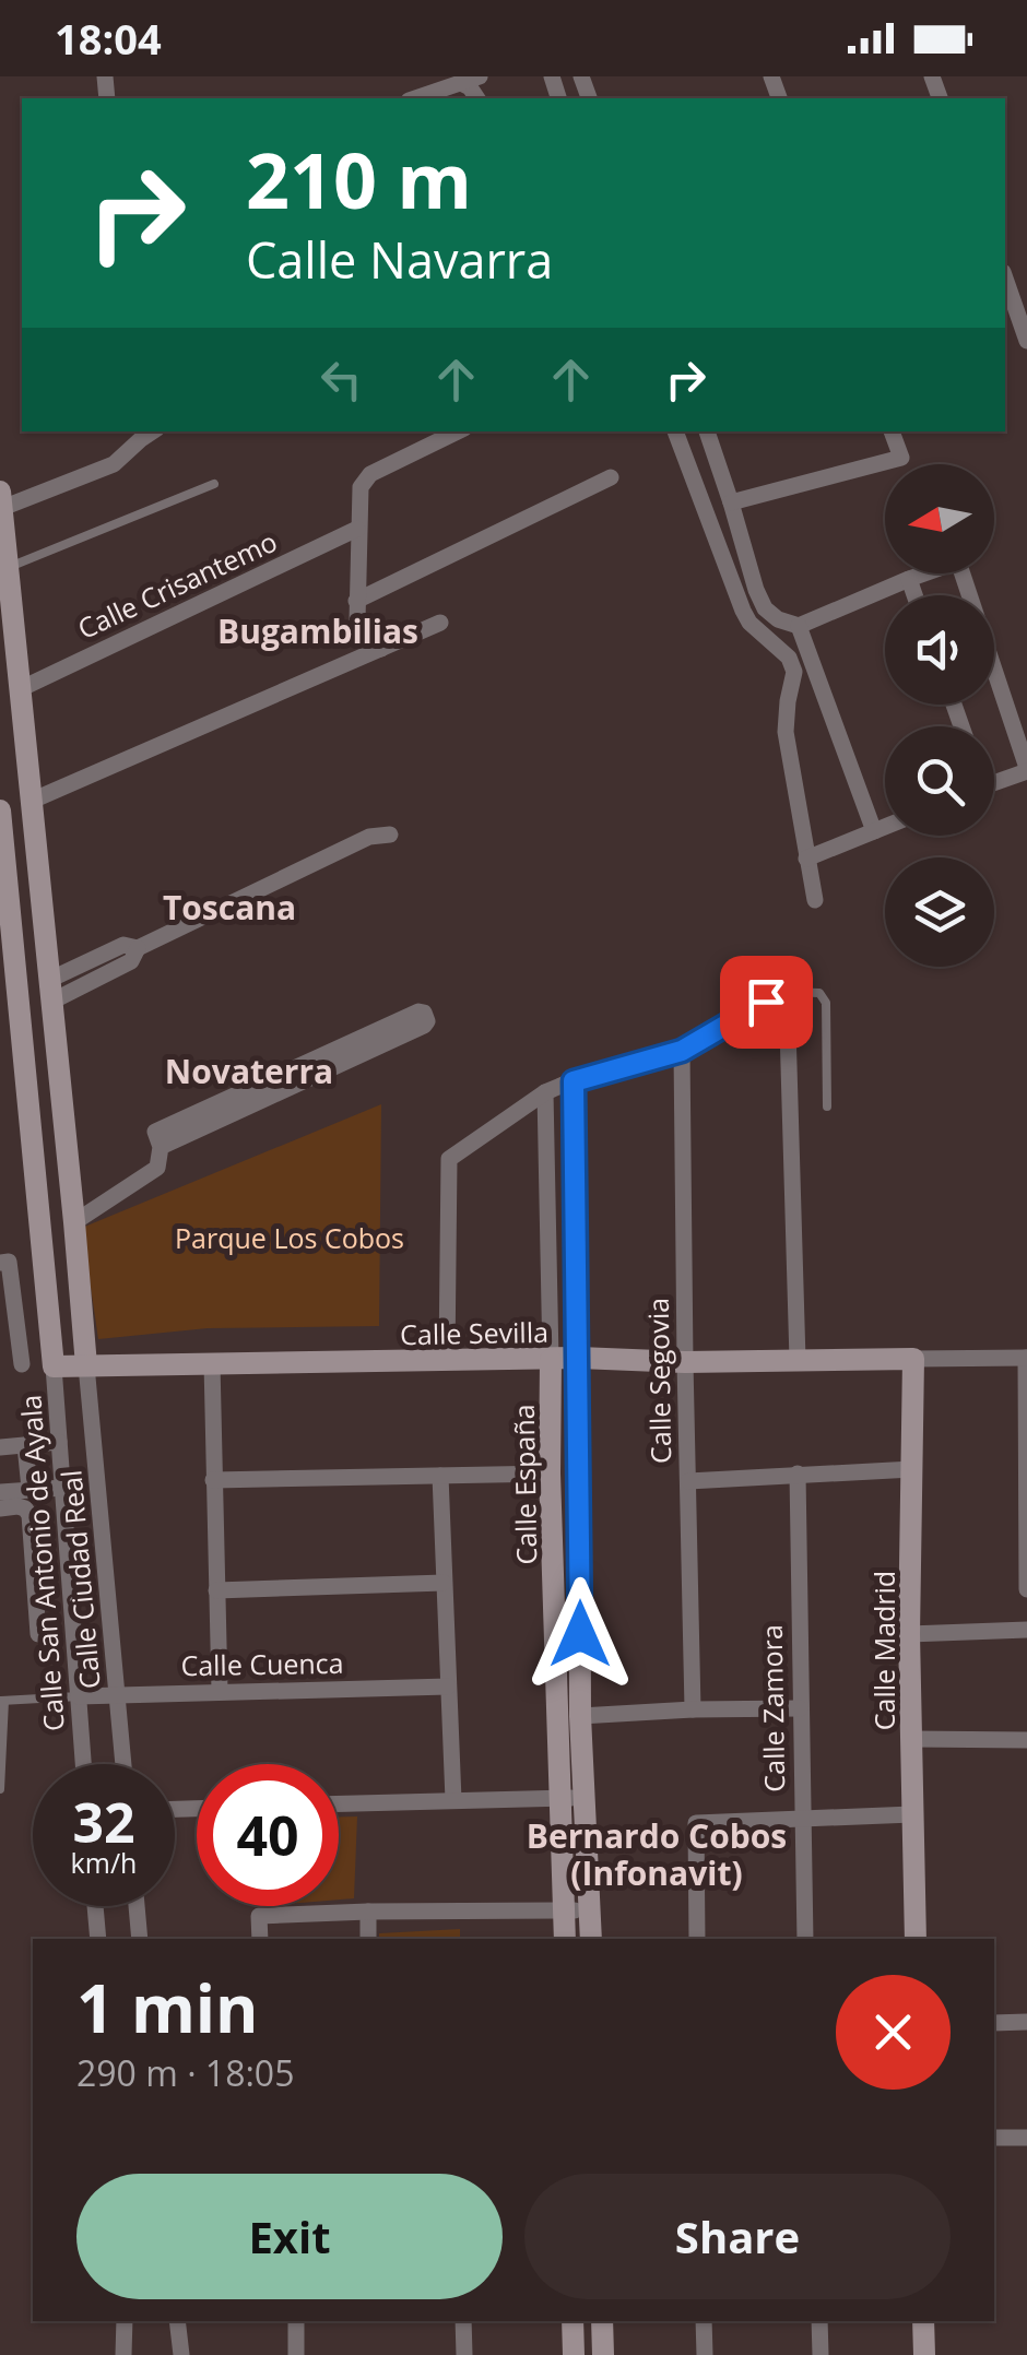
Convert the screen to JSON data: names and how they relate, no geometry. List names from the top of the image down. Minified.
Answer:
{"streets":{"street":["Calle Crisantemo","Calle Sevilla","Calle Segovia","Calle España","Calle San Antonio de Ayala","Calle Ciudad Real","Calle Madrid","Calle Cuenca","Calle Zamora"]},"crossings":[["Calle Sevilla","Calle Segovia"],["Calle Sevilla","Calle España"],["Calle Sevilla","Calle San Antonio de Ayala"],["Calle Sevilla","Calle Ciudad Real"],["Calle Sevilla","Calle Madrid"],["Calle San Antonio de Ayala","Calle Cuenca"],["Calle Ciudad Real","Calle Cuenca"]],"districts":["Bugambilias","Toscana","Novaterra","Bernardo Cobos (Infonavit)"],"parks":["Parque Los Cobos"],"north":"left","page":{"status":"18:04","turn":["210 m","Calle Navarra"],"speed":"32 km/h","limit":"40","heading":["1 min","290 m · 18:05"],"buttons":["Exit","Share"]}}
